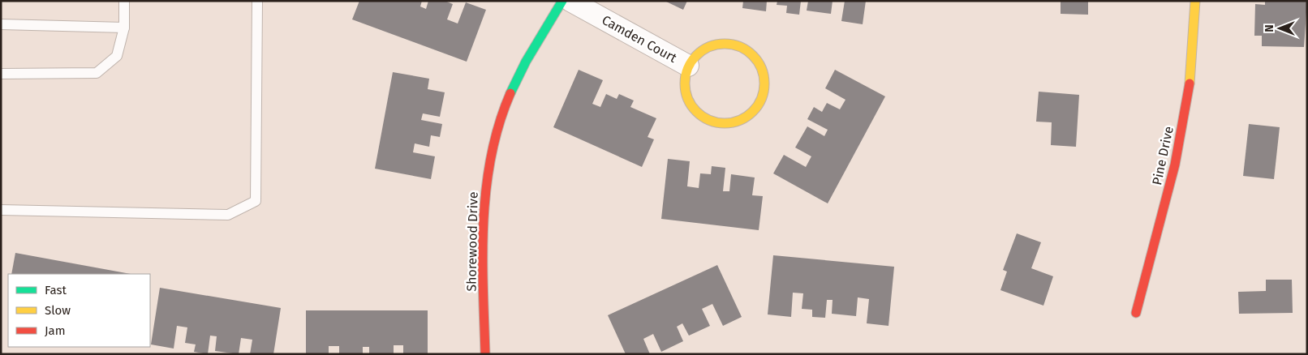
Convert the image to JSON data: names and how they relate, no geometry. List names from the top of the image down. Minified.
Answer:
{"streets":{"street":["Camden Court","Pine Drive","Shorewood Drive"]},"legend":["Fast","Slow","Jam"],"north":"left"}
